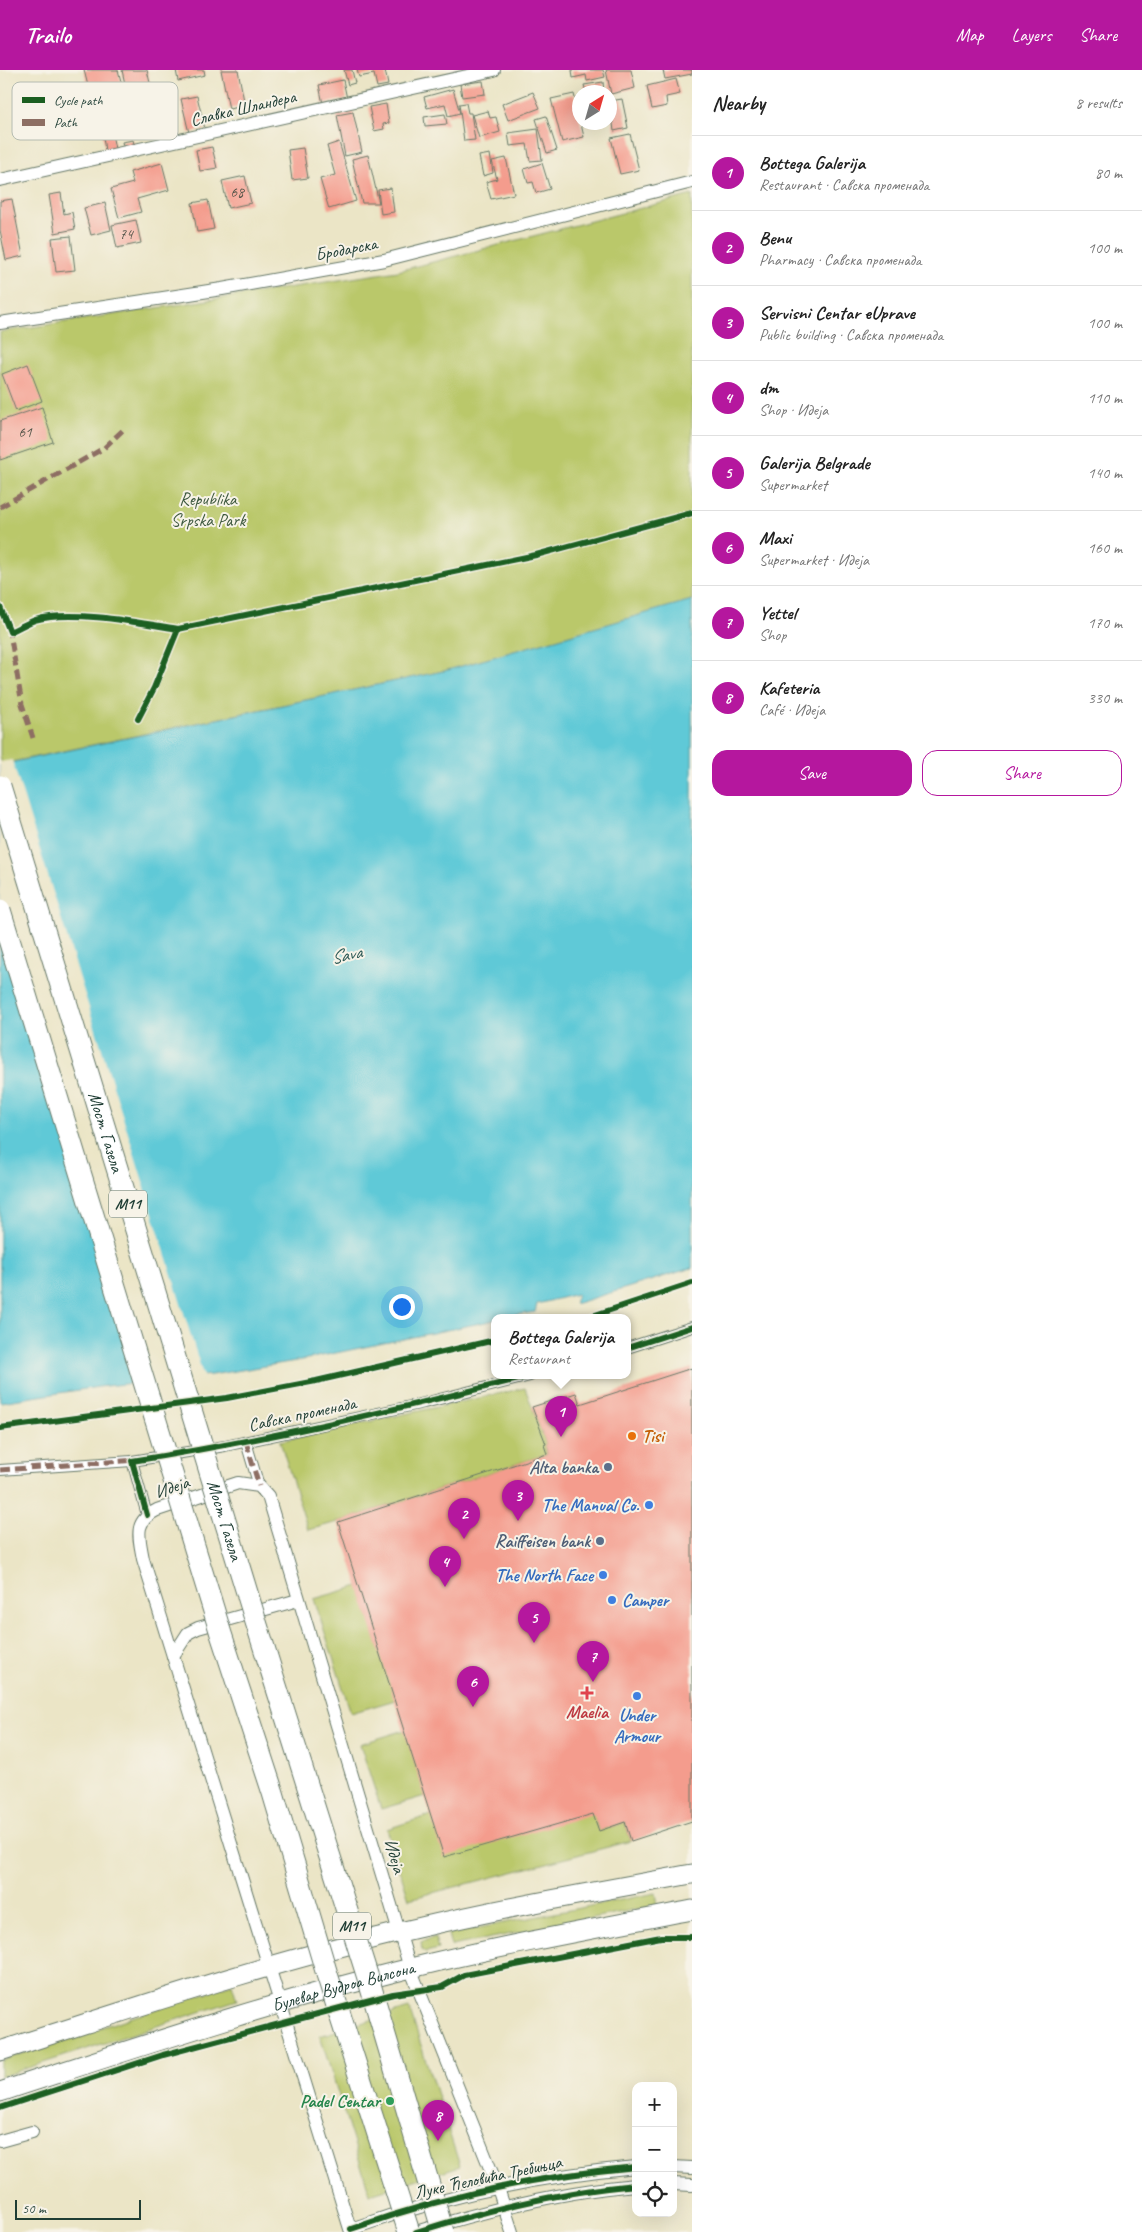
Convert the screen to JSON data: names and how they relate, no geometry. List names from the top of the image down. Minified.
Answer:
{"streets":{"highway":["Мост Газела","M11"],"main road":["Булевар Вудроа Вилсона"],"street":["Славка Шландера","Бродарска","Савска променада","Идеја","Луке Ћеловића Требињца"]},"crossings":[["Савска променада","Идеја"],["Идеја","Булевар Вудроа Вилсона"],["Идеја","Луке Ћеловића Требињца"]],"water":["Sava"],"parks":["Republika Srpska Park"],"places":{"other":["Tisi","Alta banka","The Manual Co.","Raiffeisen bank","The North Face","Camper","Under Armour","Padel Centar"],"health":["Maelia"]},"house_numbers":["68","74","61"],"legend":["Cycle path","Path"],"scale_bar":"50 m","north":"top right","page":{"header":"Trailo","nav":["Map","Layers","Share"],"heading":["Nearby","8 results"],"list":[{"mark":"1","name":"Bottega Galerija","note":"Restaurant · Савска променада","value":"80 m"},{"mark":"2","name":"Benu","note":"Pharmacy · Савска променада","value":"100 m"},{"mark":"3","name":"Servisni Centar eUprave","note":"Public building · Савска променада","value":"100 m"},{"mark":"4","name":"dm","note":"Shop · Идеја","value":"110 m"},{"mark":"5","name":"Galerija Belgrade","note":"Supermarket","value":"140 m"},{"mark":"6","name":"Maxi","note":"Supermarket · Идеја","value":"160 m"},{"mark":"7","name":"Yettel","note":"Shop","value":"170 m"},{"mark":"8","name":"Kafeteria","note":"Café · Идеја","value":"330 m"}],"buttons":["Save","Share"],"popup":["Bottega Galerija","Restaurant"],"pins":["1","3","2","4","5","7","6","8"],"map_buttons":["+","−"],"scale":"50 m"}}
